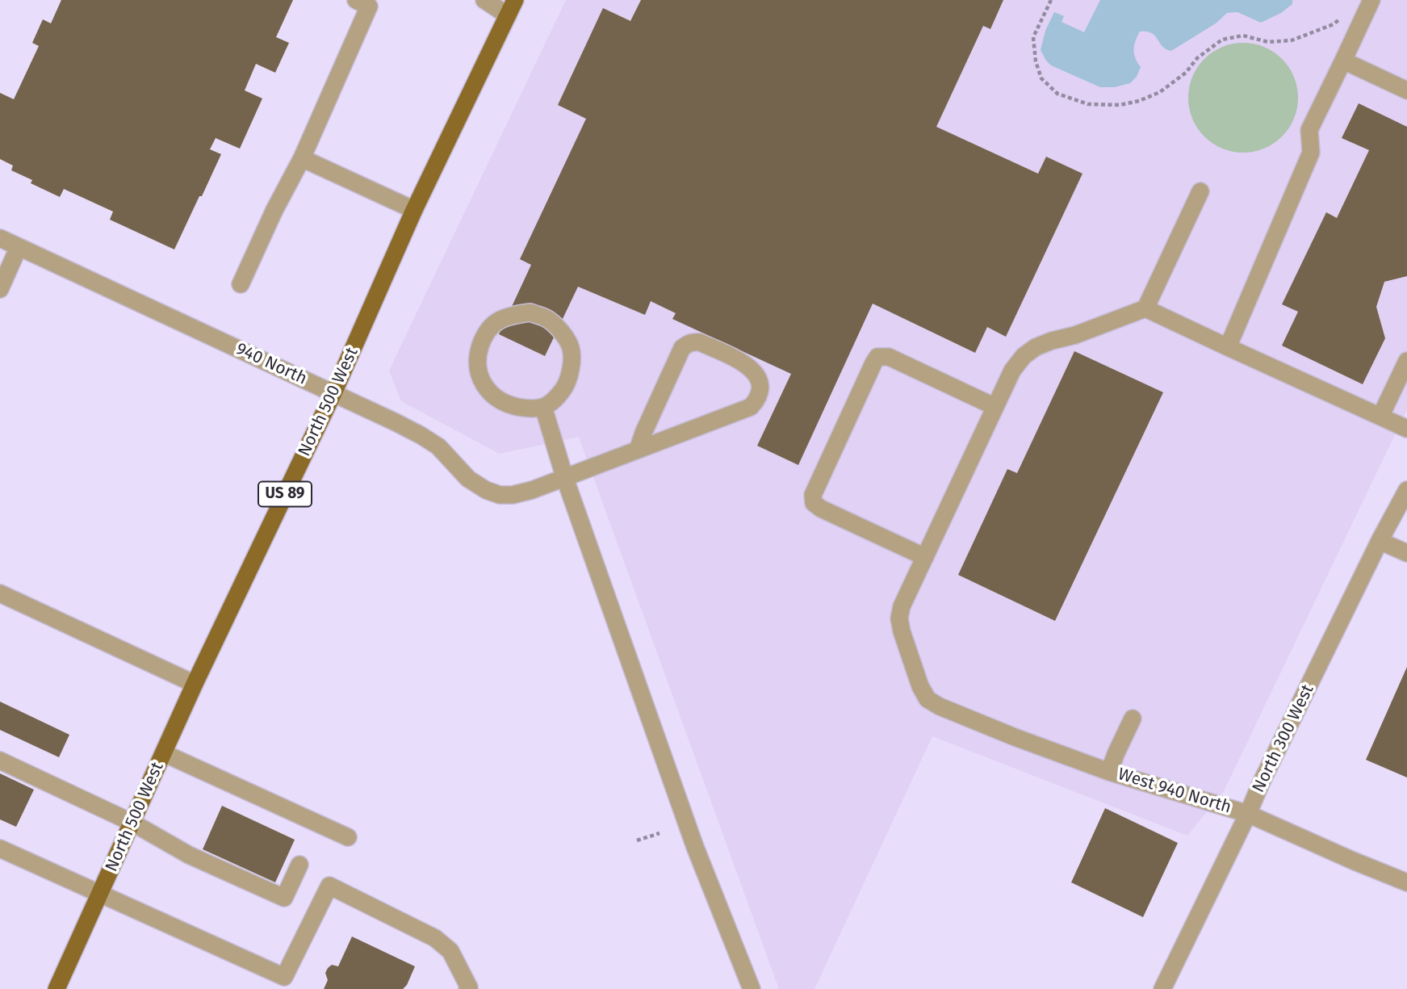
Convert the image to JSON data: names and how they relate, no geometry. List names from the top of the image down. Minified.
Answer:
{"streets":{"main road":["North 500 West","US 89"],"street":["940 North","North 300 West","West 940 North"]},"crossings":[["940 North","North 500 West"],["North 300 West","West 940 North"]]}
